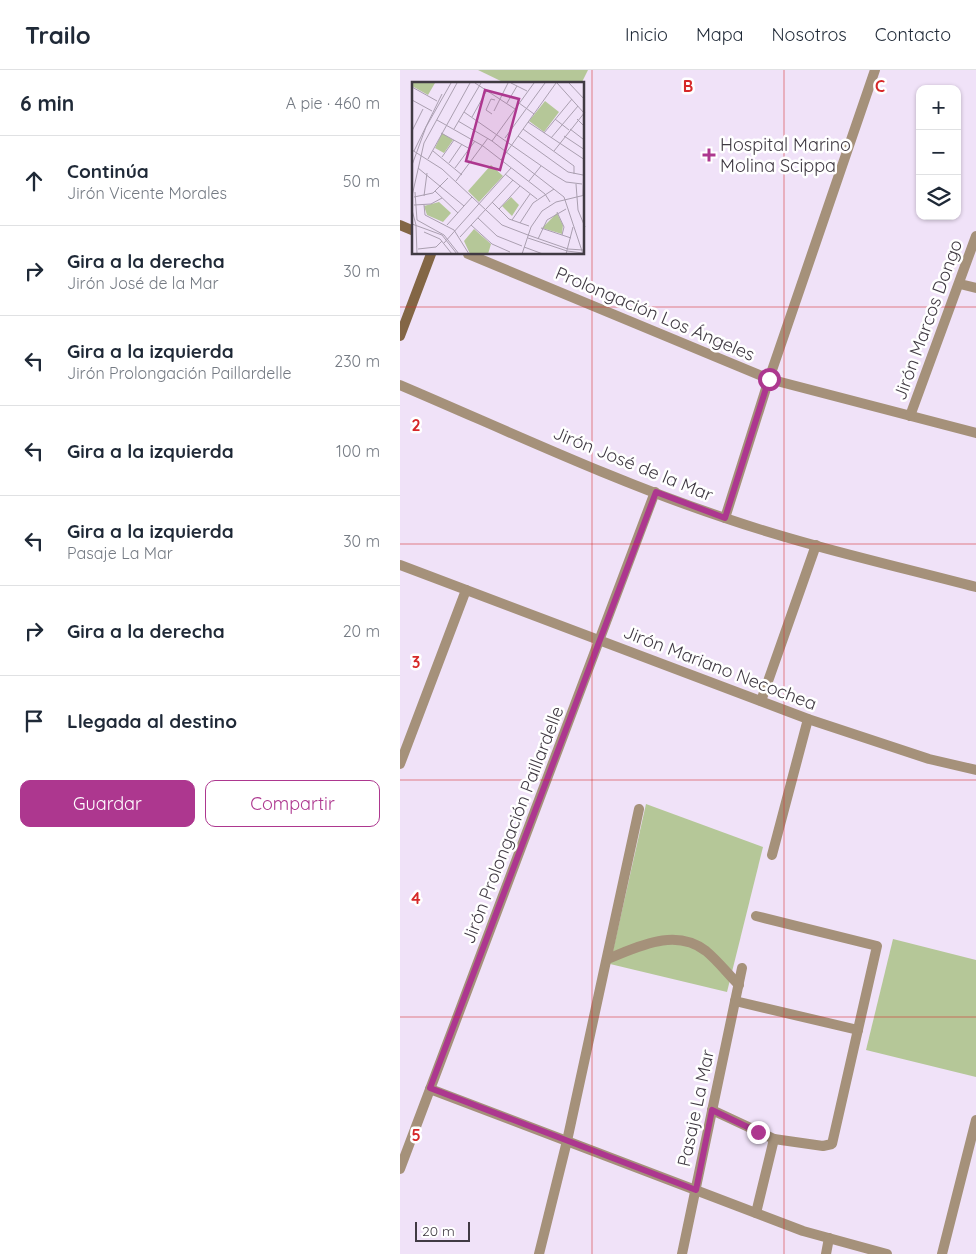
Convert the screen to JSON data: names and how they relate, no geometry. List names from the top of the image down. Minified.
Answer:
{"streets":{"street":["Prolongación Los Ángeles","Jirón Marcos Dongo","Jirón José de la Mar","Jirón Mariano Necochea","Jirón Prolongación Paillardelle","Pasaje La Mar"]},"crossings":[["Prolongación Los Ángeles","Jirón Marcos Dongo"],["Jirón José de la Mar","Jirón Prolongación Paillardelle"],["Jirón Mariano Necochea","Jirón Prolongación Paillardelle"]],"places":{"health":["Hospital Marino Molina Scippa"]},"scale_bar":"20 m","page":{"header":"Trailo","nav":["Inicio","Mapa","Nosotros","Contacto"],"heading":["6 min","A pie · 460 m"],"map_buttons":["+","−"],"list":[["Continúa","Jirón Vicente Morales","50 m"],["Gira a la derecha","Jirón José de la Mar","30 m"],["Gira a la izquierda","Jirón Prolongación Paillardelle","230 m"],["Gira a la izquierda","100 m"],["Gira a la izquierda","Pasaje La Mar","30 m"],["Gira a la derecha","20 m"],"Llegada al destino"],"buttons":["Guardar","Compartir"],"scale":"20 m"},"grid":{"columns":["B","C"],"rows":["2","3","4","5"]}}
